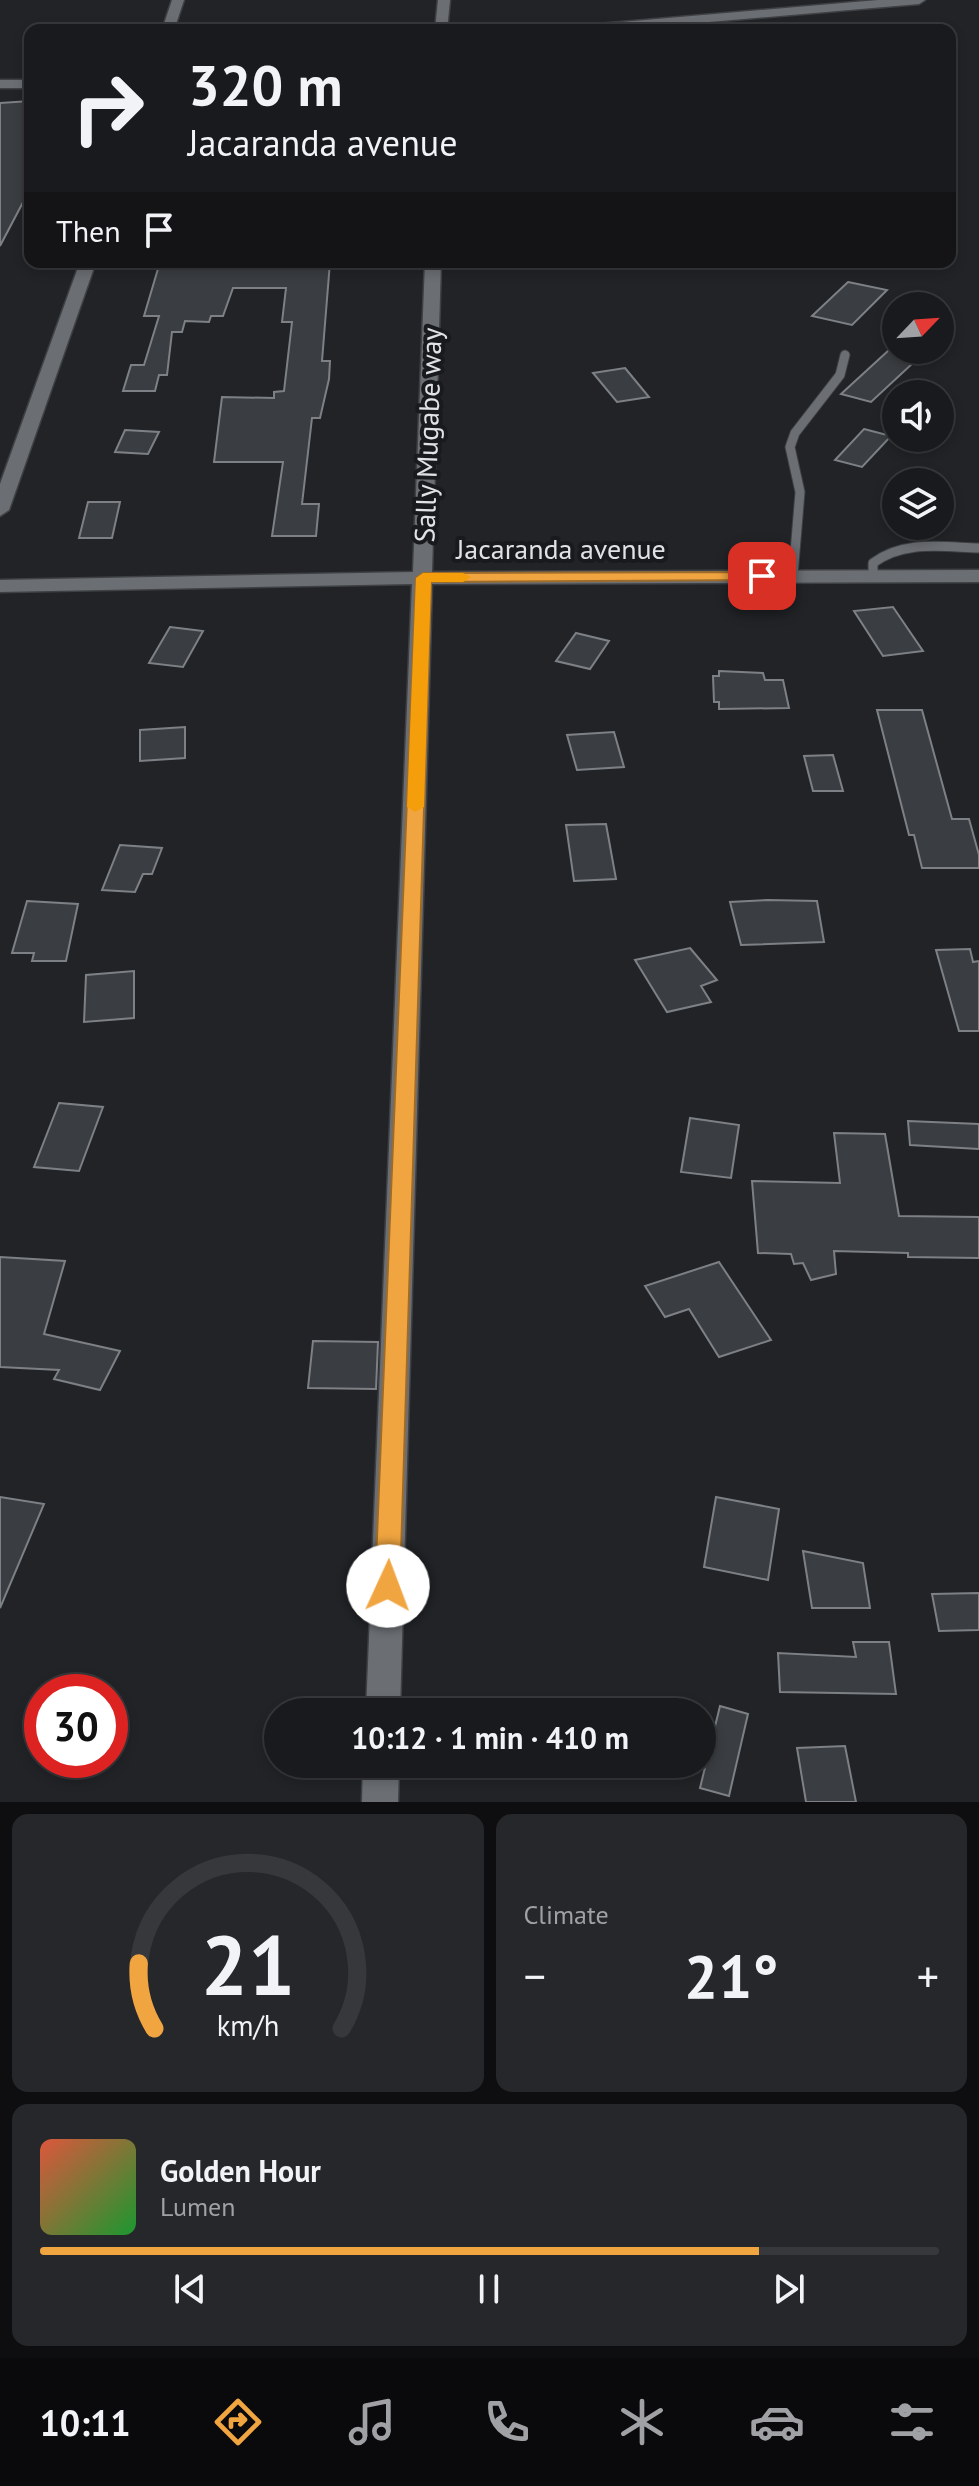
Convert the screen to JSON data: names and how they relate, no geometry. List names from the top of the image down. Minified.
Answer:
{"streets":{"street":["Sally Mugabe way","Jacaranda avenue"]},"crossings":[["Sally Mugabe way","Jacaranda avenue"]],"north":"top right","page":{"turn":["320 m","Jacaranda avenue"],"then":"Then","limit":"30","trip":"10:12 · 1 min · 410 m","tile":"Climate","heat":["−","21°","+"],"song":["Golden Hour","Lumen"],"tabs":"10:11","gauge":["21","km/h"]}}
